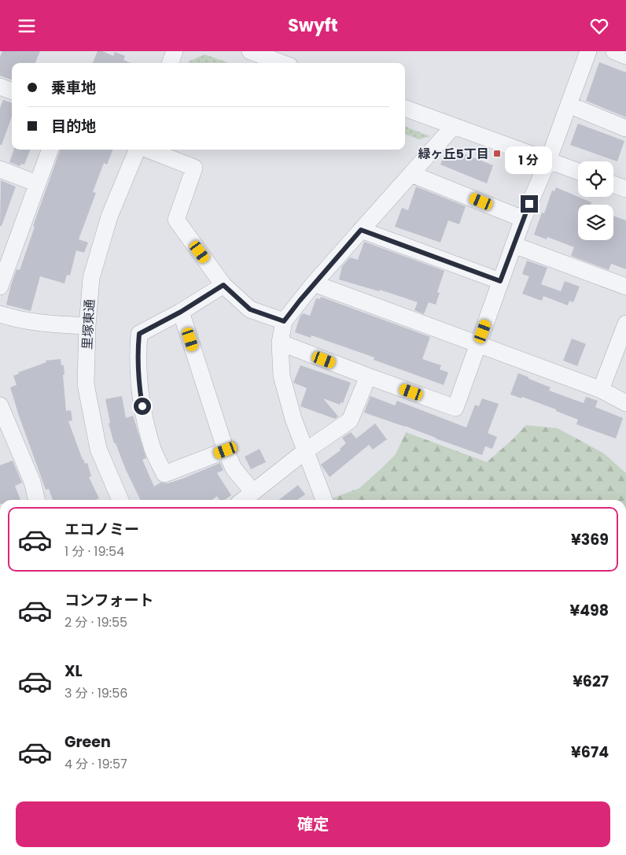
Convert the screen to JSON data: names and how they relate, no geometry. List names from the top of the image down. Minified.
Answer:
{"streets":{"street":["里塚東通"]},"places":{"transit":["緑ヶ丘5丁目"]},"page":{"header":"Swyft","banner":["乗車地","目的地"],"bubble":"1 分","list":[{"name":"エコノミー","note":"1 分 · 19:54","value":"¥369"},{"name":"コンフォート","note":"2 分 · 19:55","value":"¥498"},{"name":"XL","note":"3 分 · 19:56","value":"¥627"},{"name":"Green","note":"4 分 · 19:57","value":"¥674"}],"buttons":"確定"}}
